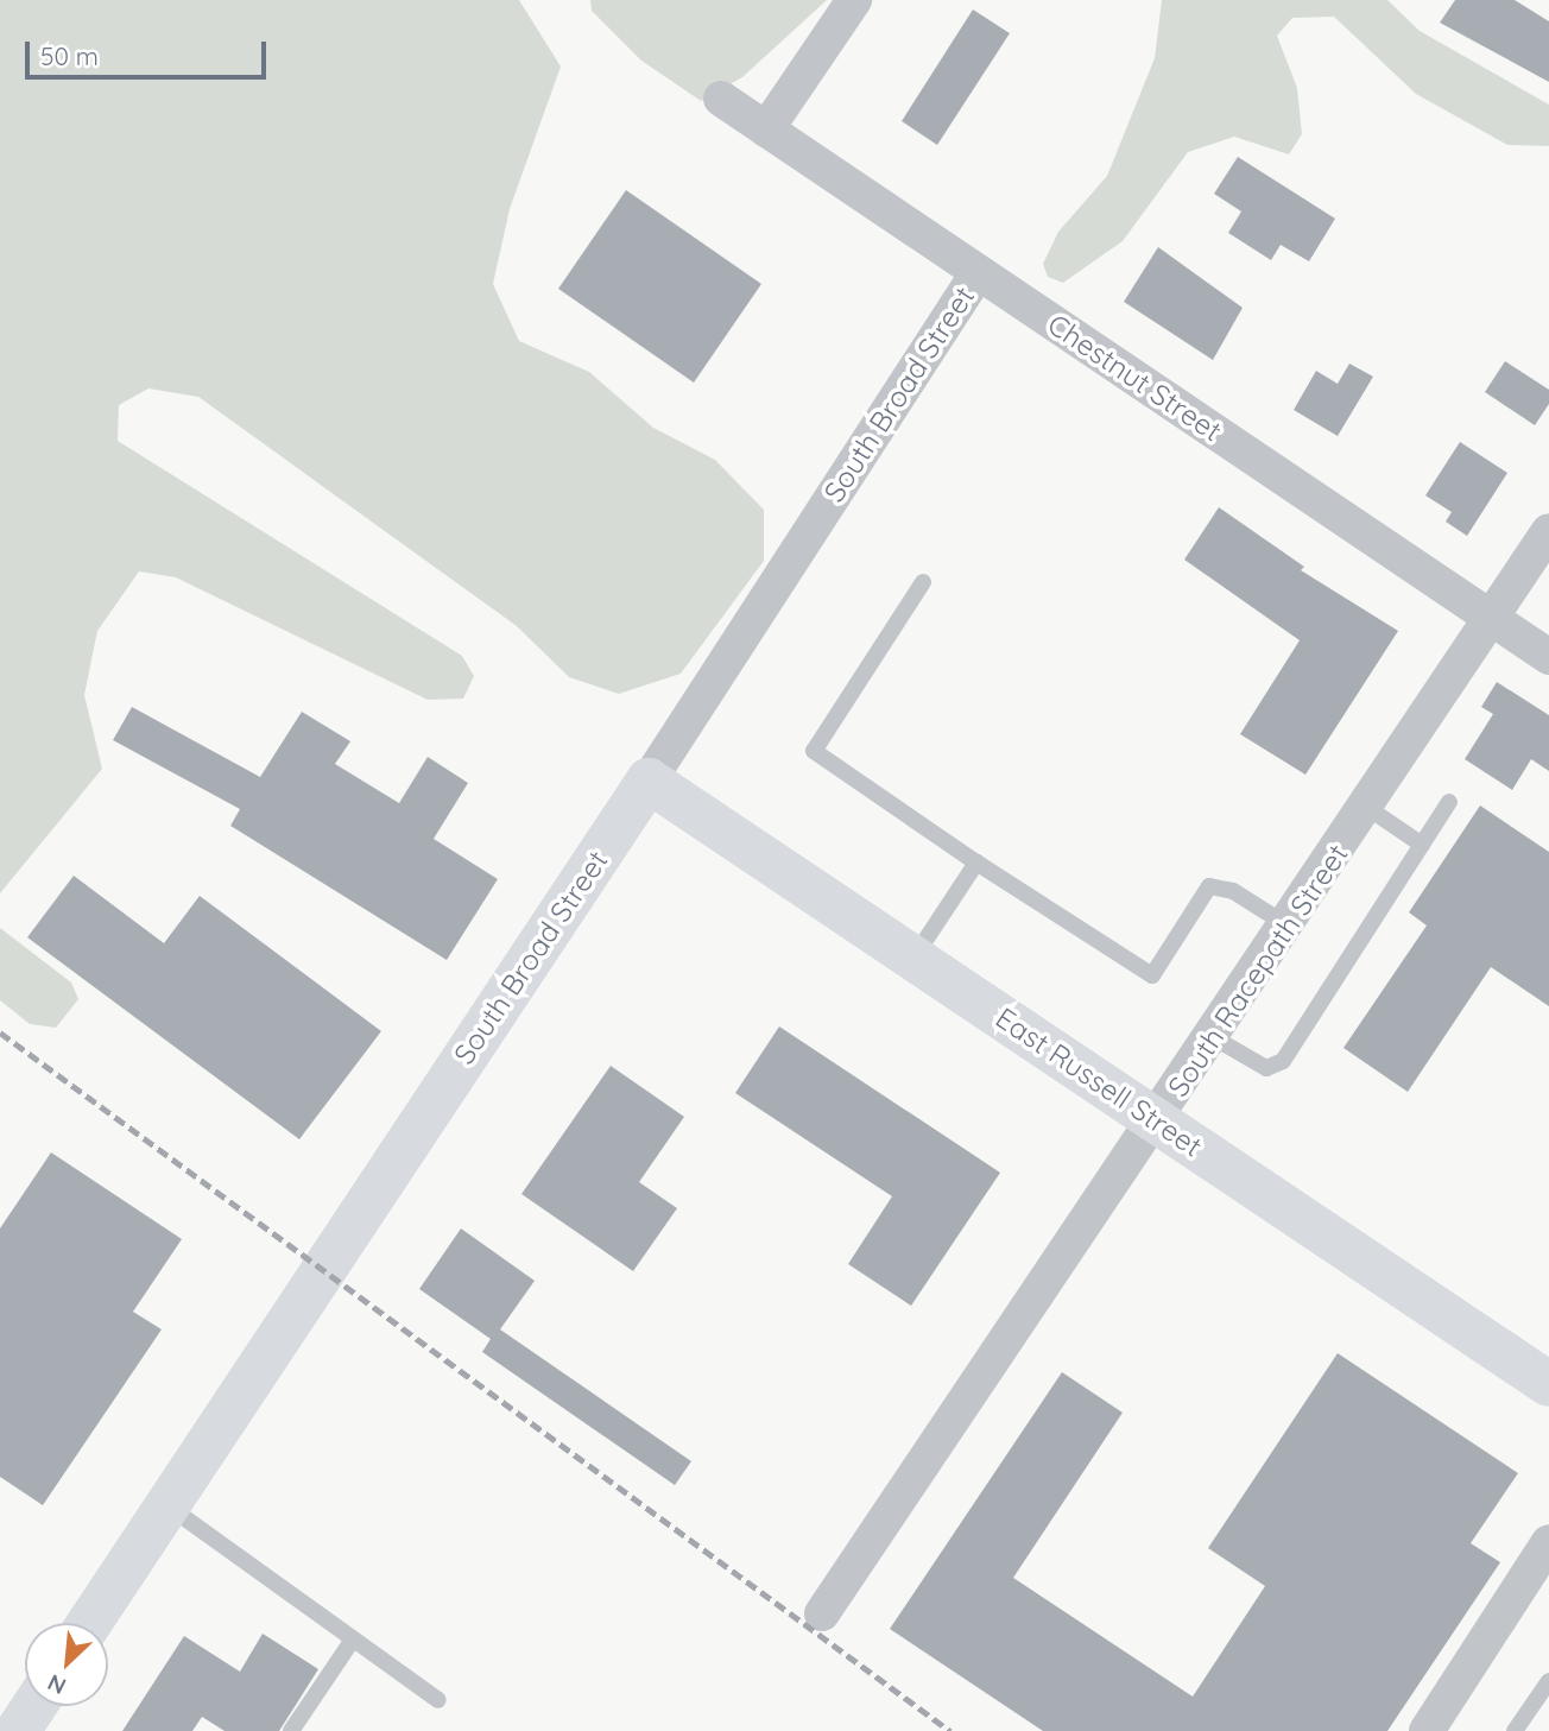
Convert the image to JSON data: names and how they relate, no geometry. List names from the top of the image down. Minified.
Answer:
{"streets":{"street":["Chestnut Street","South Broad Street","South Racepath Street","East Russell Street"]},"crossings":[["Chestnut Street","South Broad Street"],["Chestnut Street","South Racepath Street"],["South Broad Street","East Russell Street"],["South Racepath Street","East Russell Street"]],"scale_bar":"50 m","north":"bottom left"}
